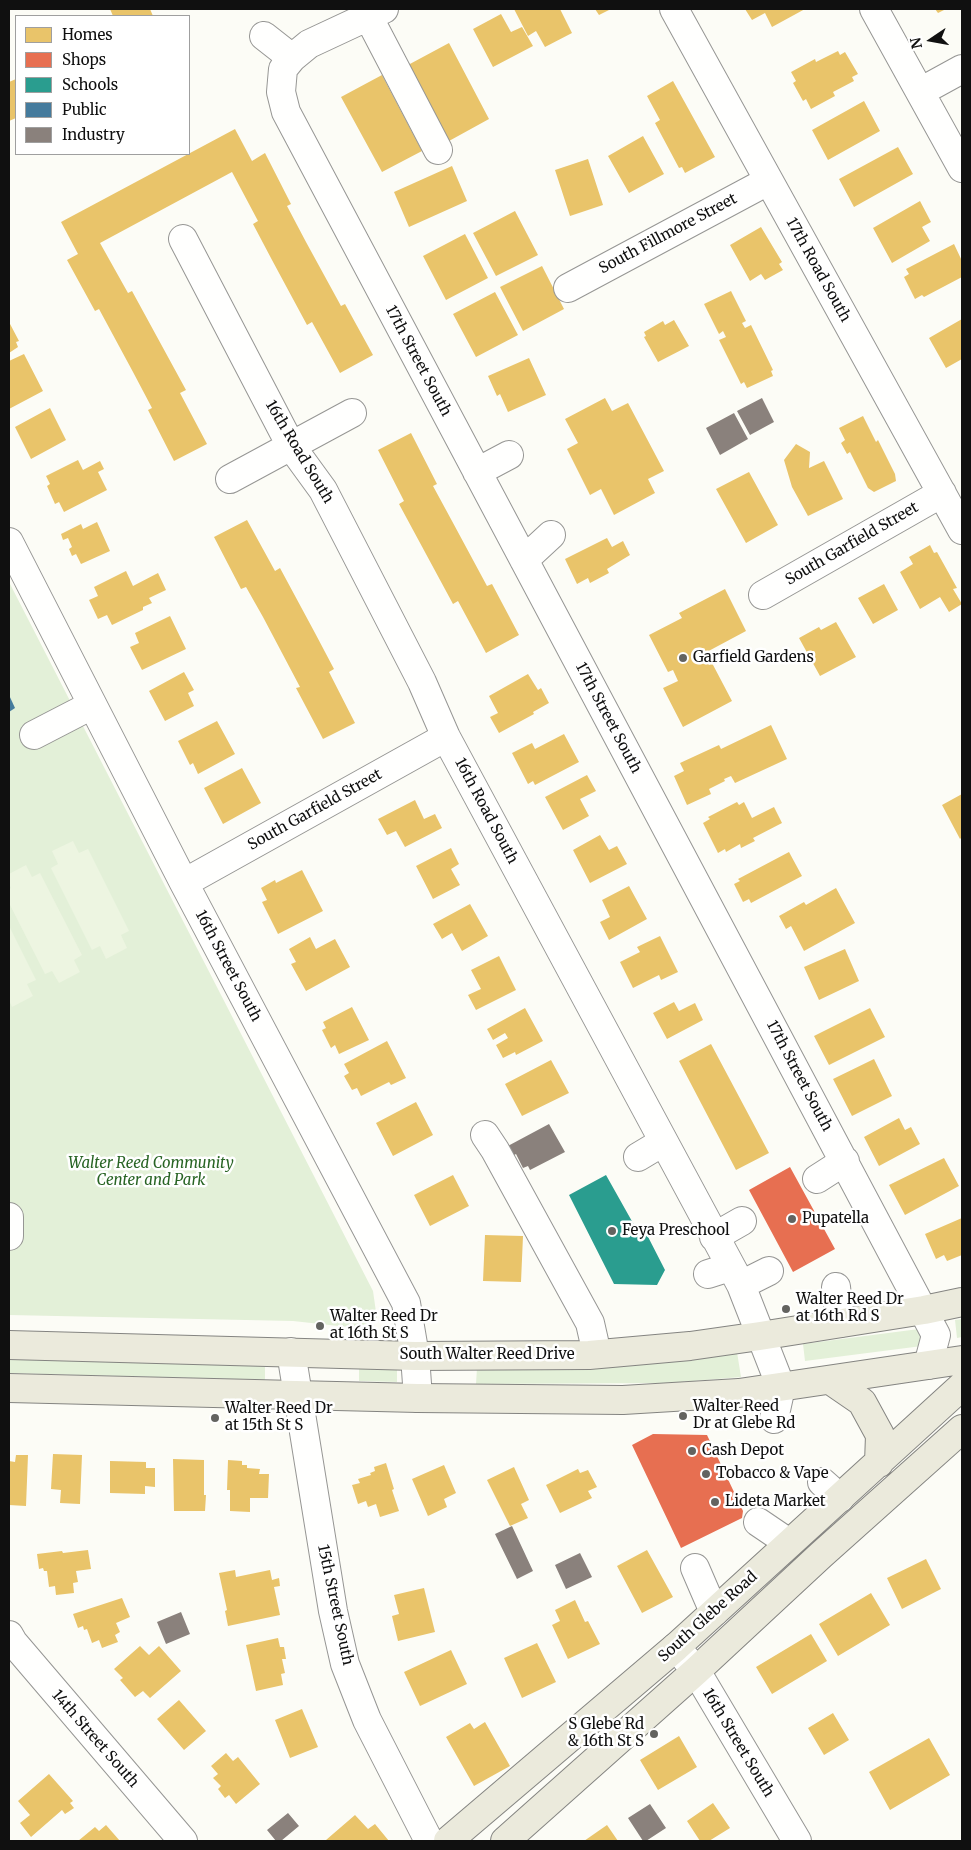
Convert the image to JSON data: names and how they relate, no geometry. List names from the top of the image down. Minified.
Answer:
{"streets":{"main road":["South Walter Reed Drive","South Glebe Road"],"street":["South Fillmore Street","17th Road South","17th Street South","16th Road South","South Garfield Street","16th Street South","15th Street South","14th Street South"]},"crossings":[["South Fillmore Street","17th Road South"],["17th Road South","South Garfield Street"],["17th Street South","South Walter Reed Drive"],["16th Road South","South Garfield Street"],["16th Road South","South Walter Reed Drive"],["South Garfield Street","16th Street South"],["16th Street South","South Walter Reed Drive"],["16th Street South","South Glebe Road"],["South Walter Reed Drive","15th Street South"]],"parks":["Walter Reed Community Center and Park"],"places":["Garfield Gardens","Pupatella","Feya Preschool","Walter Reed Dr at 16th Rd S","Walter Reed Dr at 16th St S","Walter Reed Dr at Glebe Rd","Walter Reed Dr at 15th St S","Cash Depot","Tobacco & Vape","Lideta Market","S Glebe Rd & 16th St S"],"legend":["Homes","Shops","Schools","Public","Industry"],"north":"left"}
